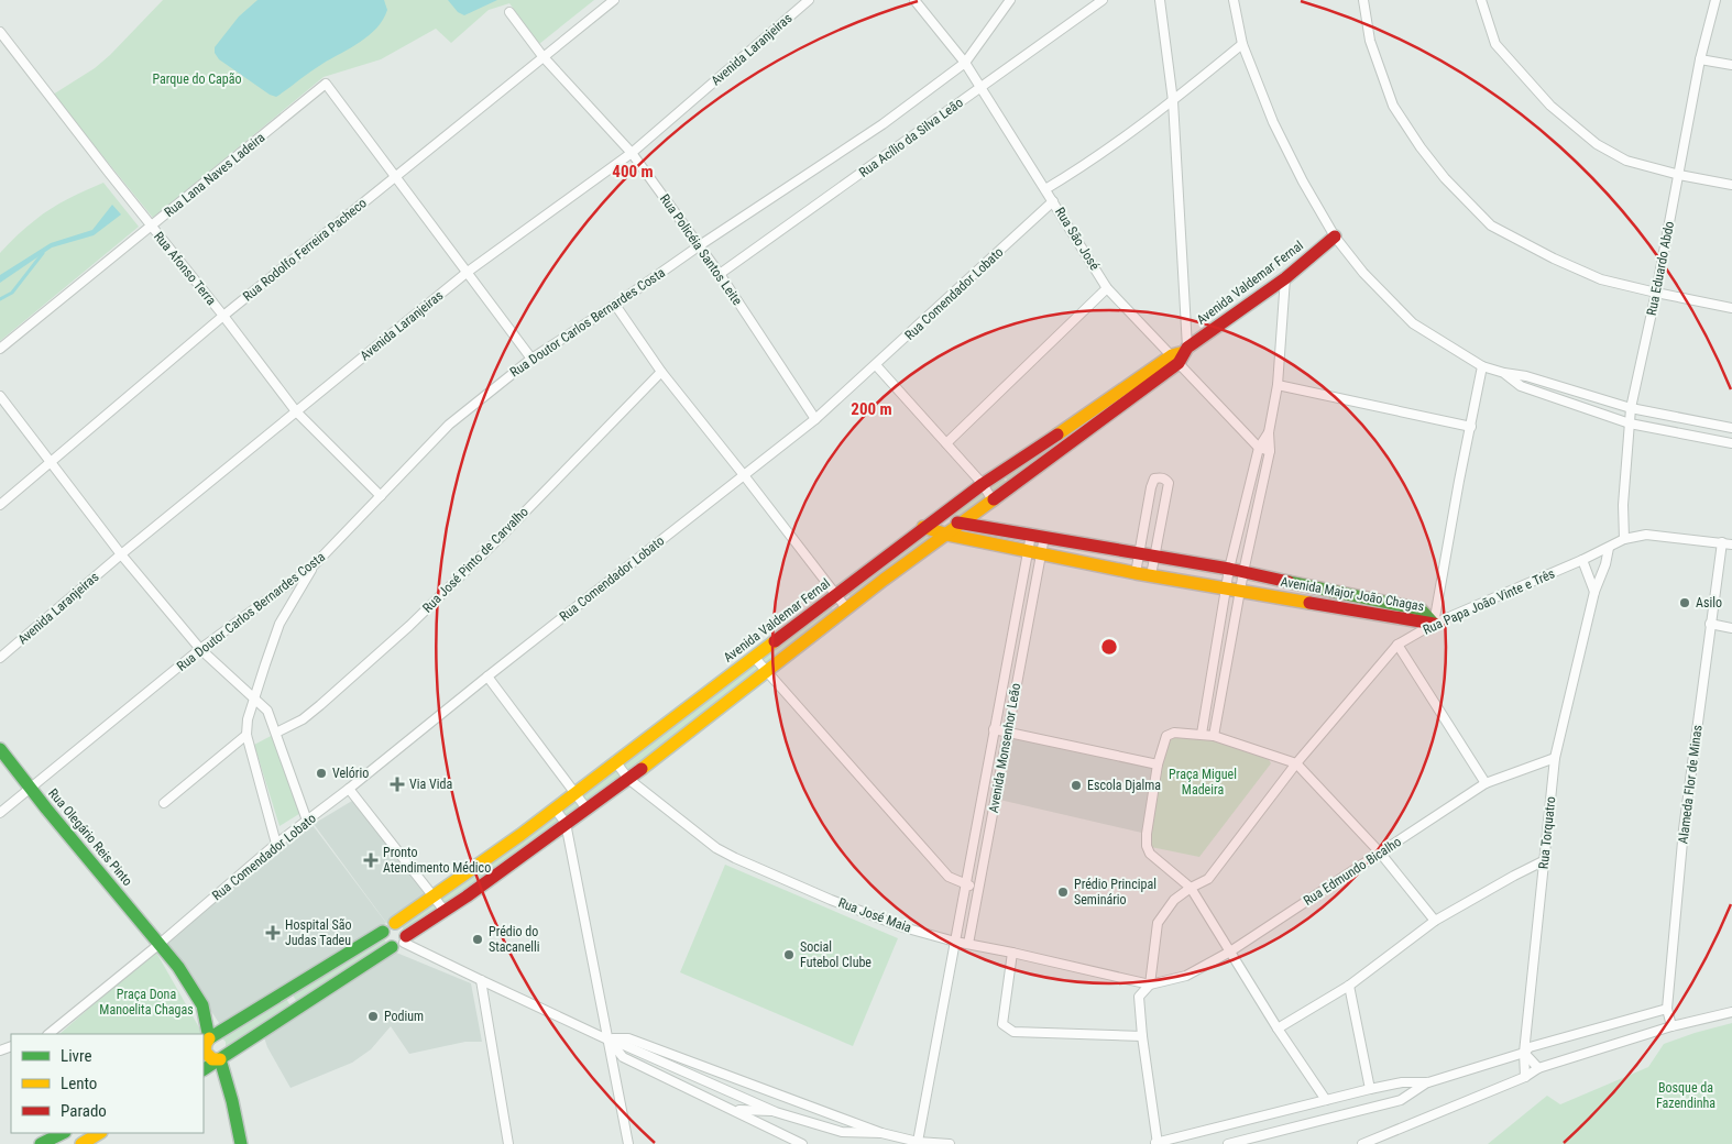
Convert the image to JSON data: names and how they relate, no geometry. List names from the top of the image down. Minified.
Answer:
{"streets":{"street":["Avenida Laranjeiras","Rua Acílio da Silva Leão","Rua Lana Naves Ladeira","Rua São José","Rua Rodolfo Ferreira Pacheco","Rua Policéia Santos Leite","Rua Afonso Terra","Rua Eduardo Abdo","Avenida Valdemar Fernal","Rua Comendador Lobato","Rua Doutor Carlos Bernardes Costa","Rua José Pinto de Carvalho","Avenida Major João Chagas","Rua Papa João Vinte e Três","Avenida Monsenhor Leão","Alameda Flor de Minas","Rua Torquatro","Rua Olegário Reis Pinto","Rua Edmundo Bicalho","Rua José Maia"]},"crossings":[["Avenida Laranjeiras","Rua Policéia Santos Leite"],["Avenida Laranjeiras","Rua Afonso Terra"],["Rua Acílio da Silva Leão","Rua São José"],["Rua Acílio da Silva Leão","Rua Policéia Santos Leite"],["Rua Lana Naves Ladeira","Rua Rodolfo Ferreira Pacheco"],["Rua Lana Naves Ladeira","Rua Afonso Terra"],["Rua São José","Avenida Valdemar Fernal"],["Rua São José","Rua Comendador Lobato"],["Rua São José","Rua Doutor Carlos Bernardes Costa"],["Rua Rodolfo Ferreira Pacheco","Rua Policéia Santos Leite"],["Rua Rodolfo Ferreira Pacheco","Rua Afonso Terra"],["Rua Policéia Santos Leite","Rua Comendador Lobato"],["Rua Policéia Santos Leite","Rua Doutor Carlos Bernardes Costa"],["Rua Afonso Terra","Rua Doutor Carlos Bernardes Costa"],["Rua Eduardo Abdo","Rua Papa João Vinte e Três"],["Avenida Valdemar Fernal","Avenida Major João Chagas"],["Avenida Valdemar Fernal","Rua José Maia"],["Rua Comendador Lobato","Rua Olegário Reis Pinto"],["Rua Doutor Carlos Bernardes Costa","Rua Olegário Reis Pinto"],["Avenida Major João Chagas","Rua Papa João Vinte e Três"],["Avenida Major João Chagas","Avenida Monsenhor Leão"],["Rua Papa João Vinte e Três","Alameda Flor de Minas"],["Rua Papa João Vinte e Três","Rua Torquatro"],["Avenida Monsenhor Leão","Rua José Maia"],["Rua Torquatro","Rua Edmundo Bicalho"],["Rua Edmundo Bicalho","Rua José Maia"]],"parks":["Parque do Capão","Praça Miguel Madeira","Praça Dona Manoelita Chagas","Bosque da Fazendinha"],"places":{"other":["Asilo","Velório","Escola Djalma","Prédio Principal Seminário","Prédio do Stacanelli","Social Futebol Clube","Podium"],"health":["Via Vida","Pronto Atendimento Médico","Hospital São Judas Tadeu"]},"legend":["Livre","Lento","Parado"],"rings":["400 m","200 m"]}
